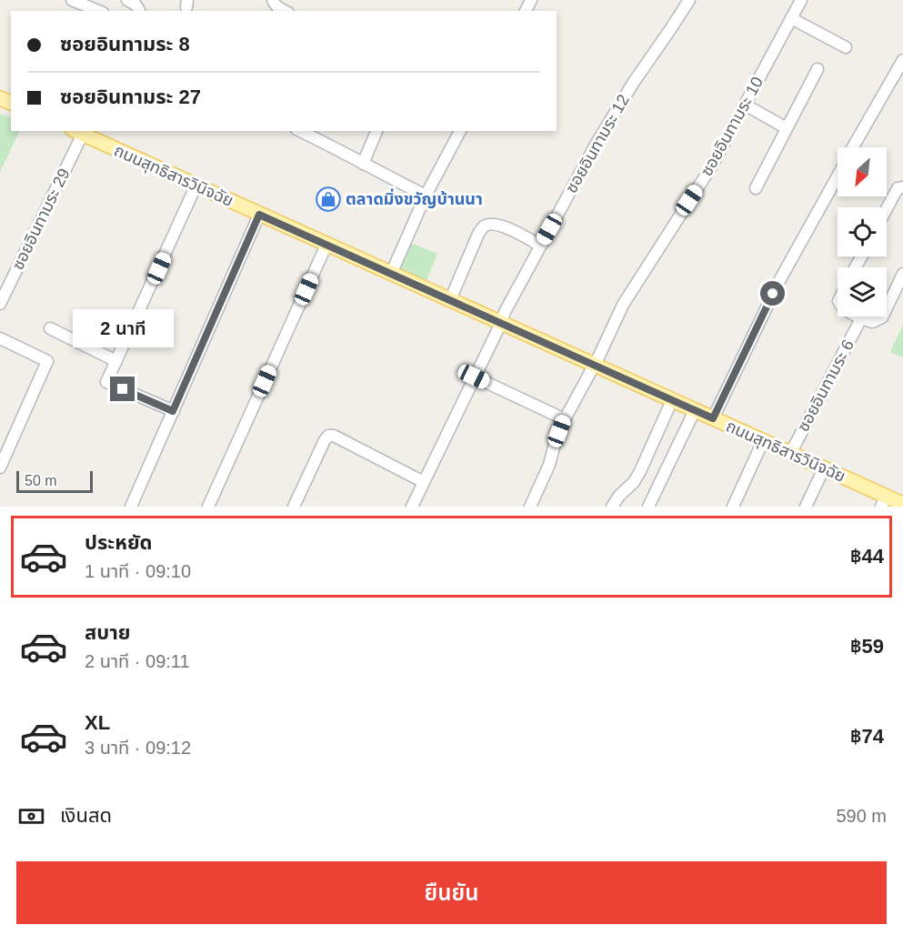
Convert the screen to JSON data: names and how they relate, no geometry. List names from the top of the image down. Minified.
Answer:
{"streets":{"main road":["ถนนสุทธิสารวินิจฉัย"],"street":["ซอยอินทามระ 10","ซอยอินทามระ 12","ซอยอินทามระ 29","ซอยอินทามระ 6"]},"crossings":[["ซอยอินทามระ 10","ถนนสุทธิสารวินิจฉัย"],["ซอยอินทามระ 12","ถนนสุทธิสารวินิจฉัย"],["ถนนสุทธิสารวินิจฉัย","ซอยอินทามระ 29"],["ถนนสุทธิสารวินิจฉัย","ซอยอินทามระ 6"]],"places":{"shop":["ตลาดมิ่งขวัญบ้านนา"]},"scale_bar":"50 m","north":"bottom left","page":{"banner":["ซอยอินทามระ 8","ซอยอินทามระ 27"],"bubble":"2 นาที","scale":"50 m","list":[{"name":"ประหยัด","note":"1 นาที · 09:10","value":"฿44"},{"name":"สบาย","note":"2 นาที · 09:11","value":"฿59"},{"name":"XL","note":"3 นาที · 09:12","value":"฿74"}],"pay":["เงินสด","590 m"],"buttons":"ยืนยัน"}}
